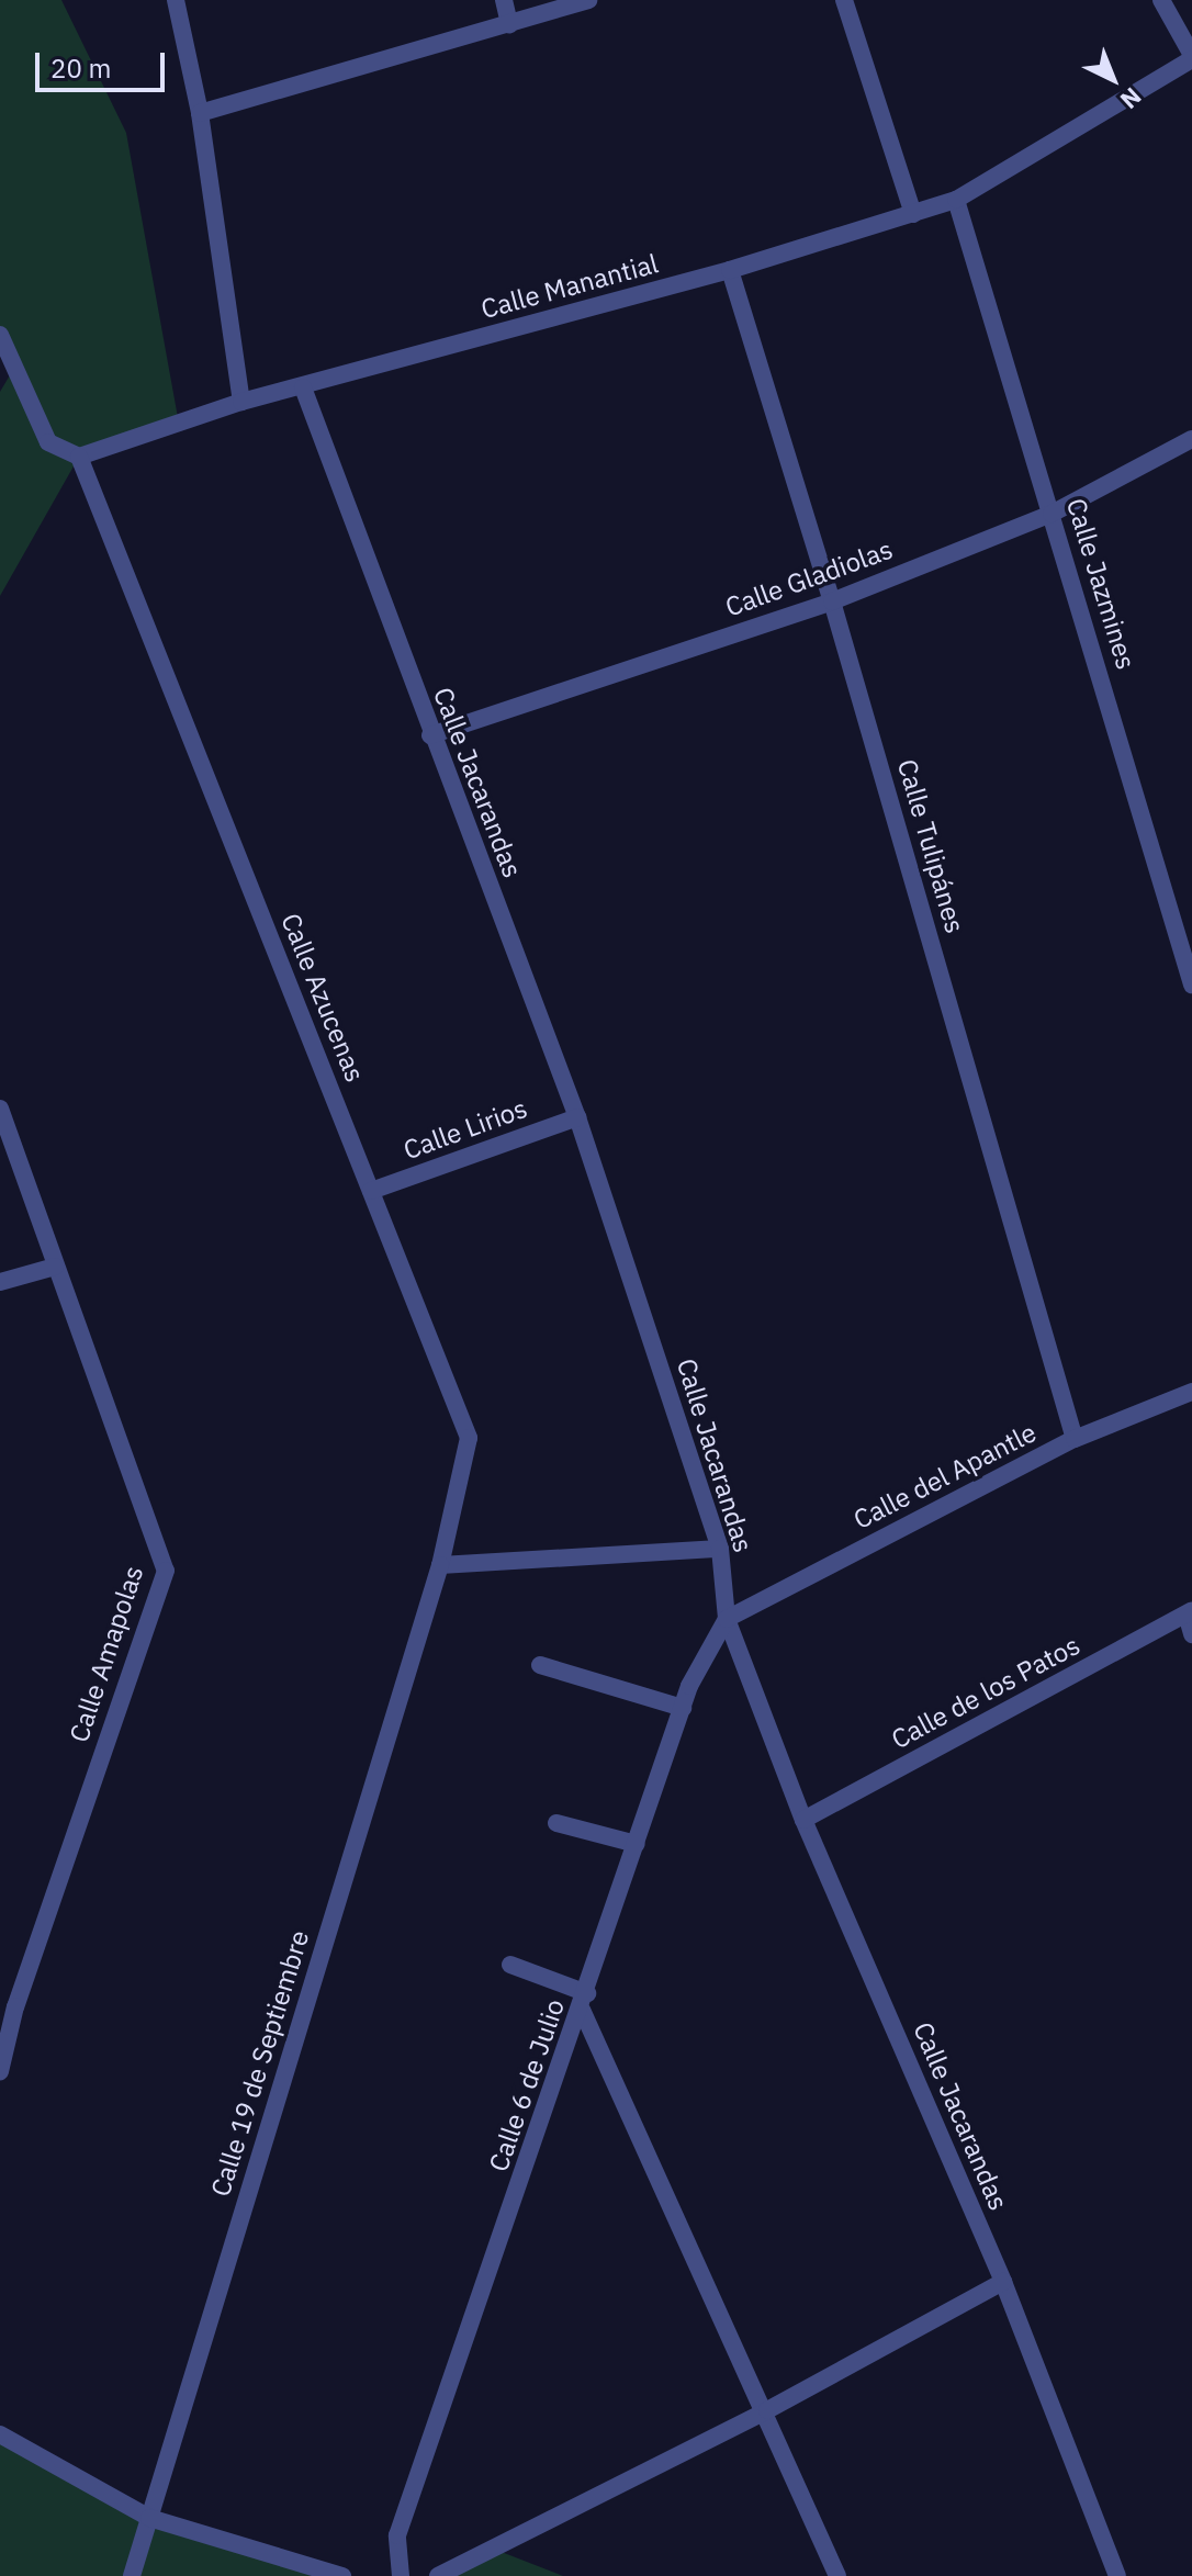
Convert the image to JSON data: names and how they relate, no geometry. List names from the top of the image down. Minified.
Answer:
{"streets":{"street":["Calle Manantial","Calle Gladiolas","Calle Jazmines","Calle Jacarandas","Calle Tulipánes","Calle Azucenas","Calle Lirios","Calle del Apantle","Calle Amapolas","Calle de los Patos","Calle 19 de Septiembre","Calle 6 de Julio"]},"crossings":[["Calle Manantial","Calle Jazmines"],["Calle Manantial","Calle Jacarandas"],["Calle Manantial","Calle Tulipánes"],["Calle Manantial","Calle Azucenas"],["Calle Gladiolas","Calle Jazmines"],["Calle Gladiolas","Calle Jacarandas"],["Calle Gladiolas","Calle Tulipánes"],["Calle Jacarandas","Calle Lirios"],["Calle Jacarandas","Calle del Apantle"],["Calle Jacarandas","Calle de los Patos"],["Calle Jacarandas","Calle 6 de Julio"],["Calle Tulipánes","Calle del Apantle"],["Calle Azucenas","Calle Lirios"],["Calle Azucenas","Calle 19 de Septiembre"],["Calle del Apantle","Calle 6 de Julio"]],"scale_bar":"20 m","north":"bottom right"}
